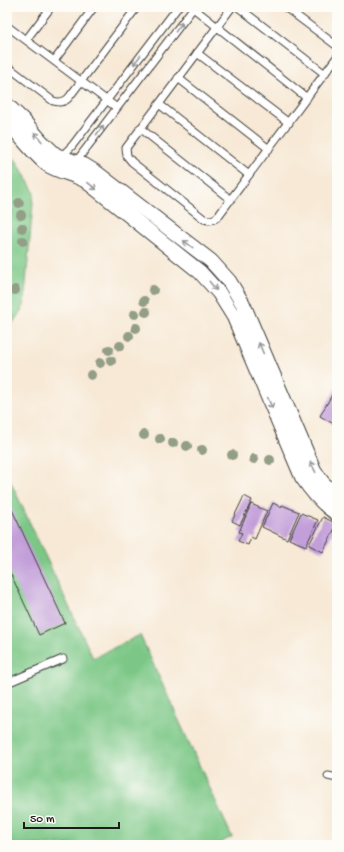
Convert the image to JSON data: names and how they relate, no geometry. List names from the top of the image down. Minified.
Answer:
{"scale_bar":"50 m"}
